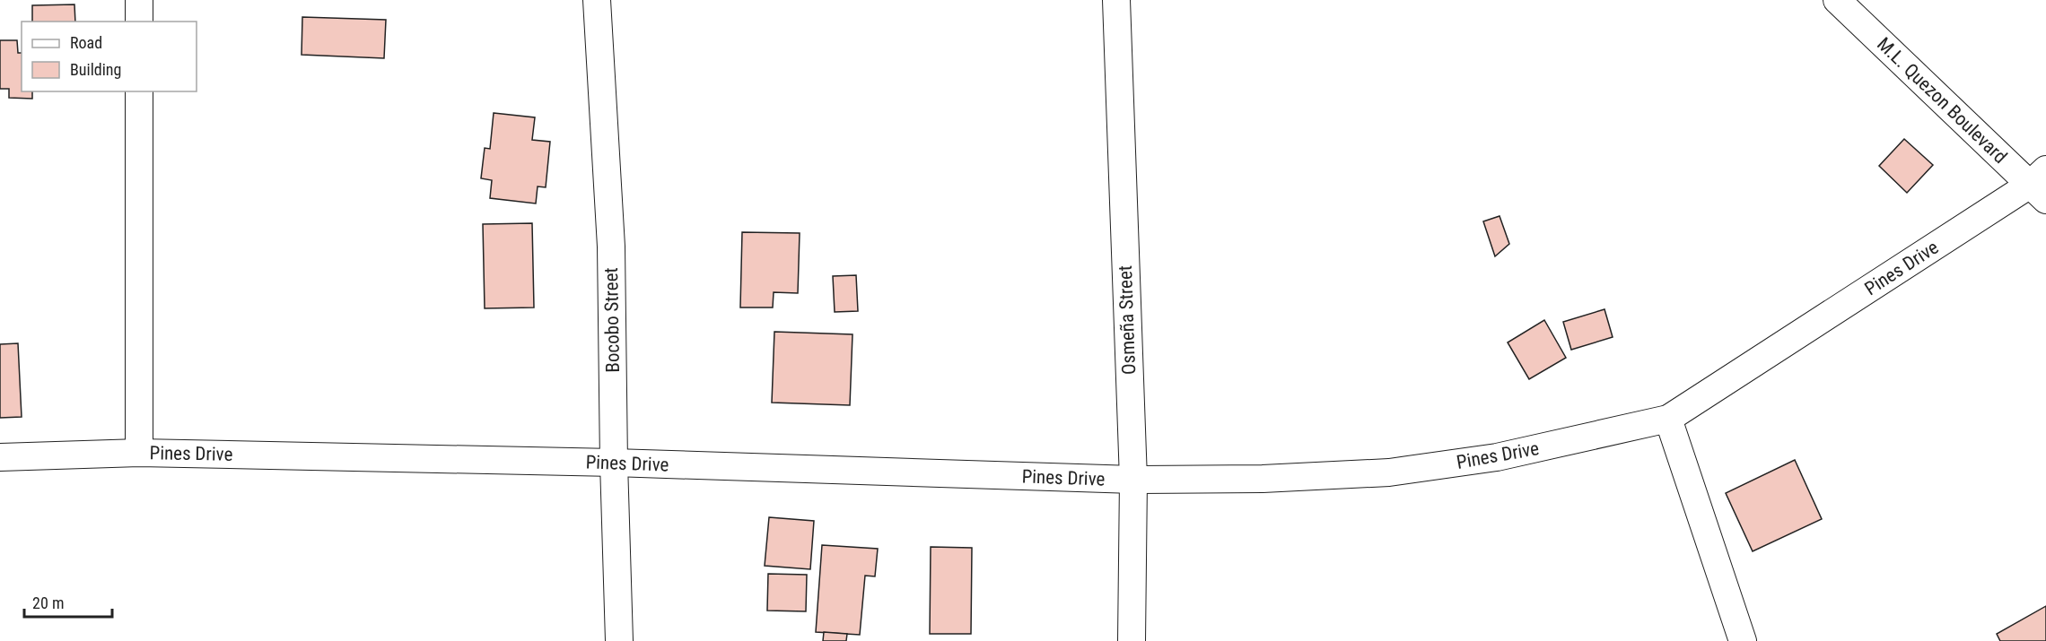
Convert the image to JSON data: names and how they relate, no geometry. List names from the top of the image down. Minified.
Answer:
{"streets":{"street":["M.L. Quezon Boulevard","Pines Drive","Bocobo Street","Osmeña Street"]},"crossings":[["M.L. Quezon Boulevard","Pines Drive"],["Pines Drive","Bocobo Street"],["Pines Drive","Osmeña Street"]],"legend":["Road","Building"],"scale_bar":"20 m"}
